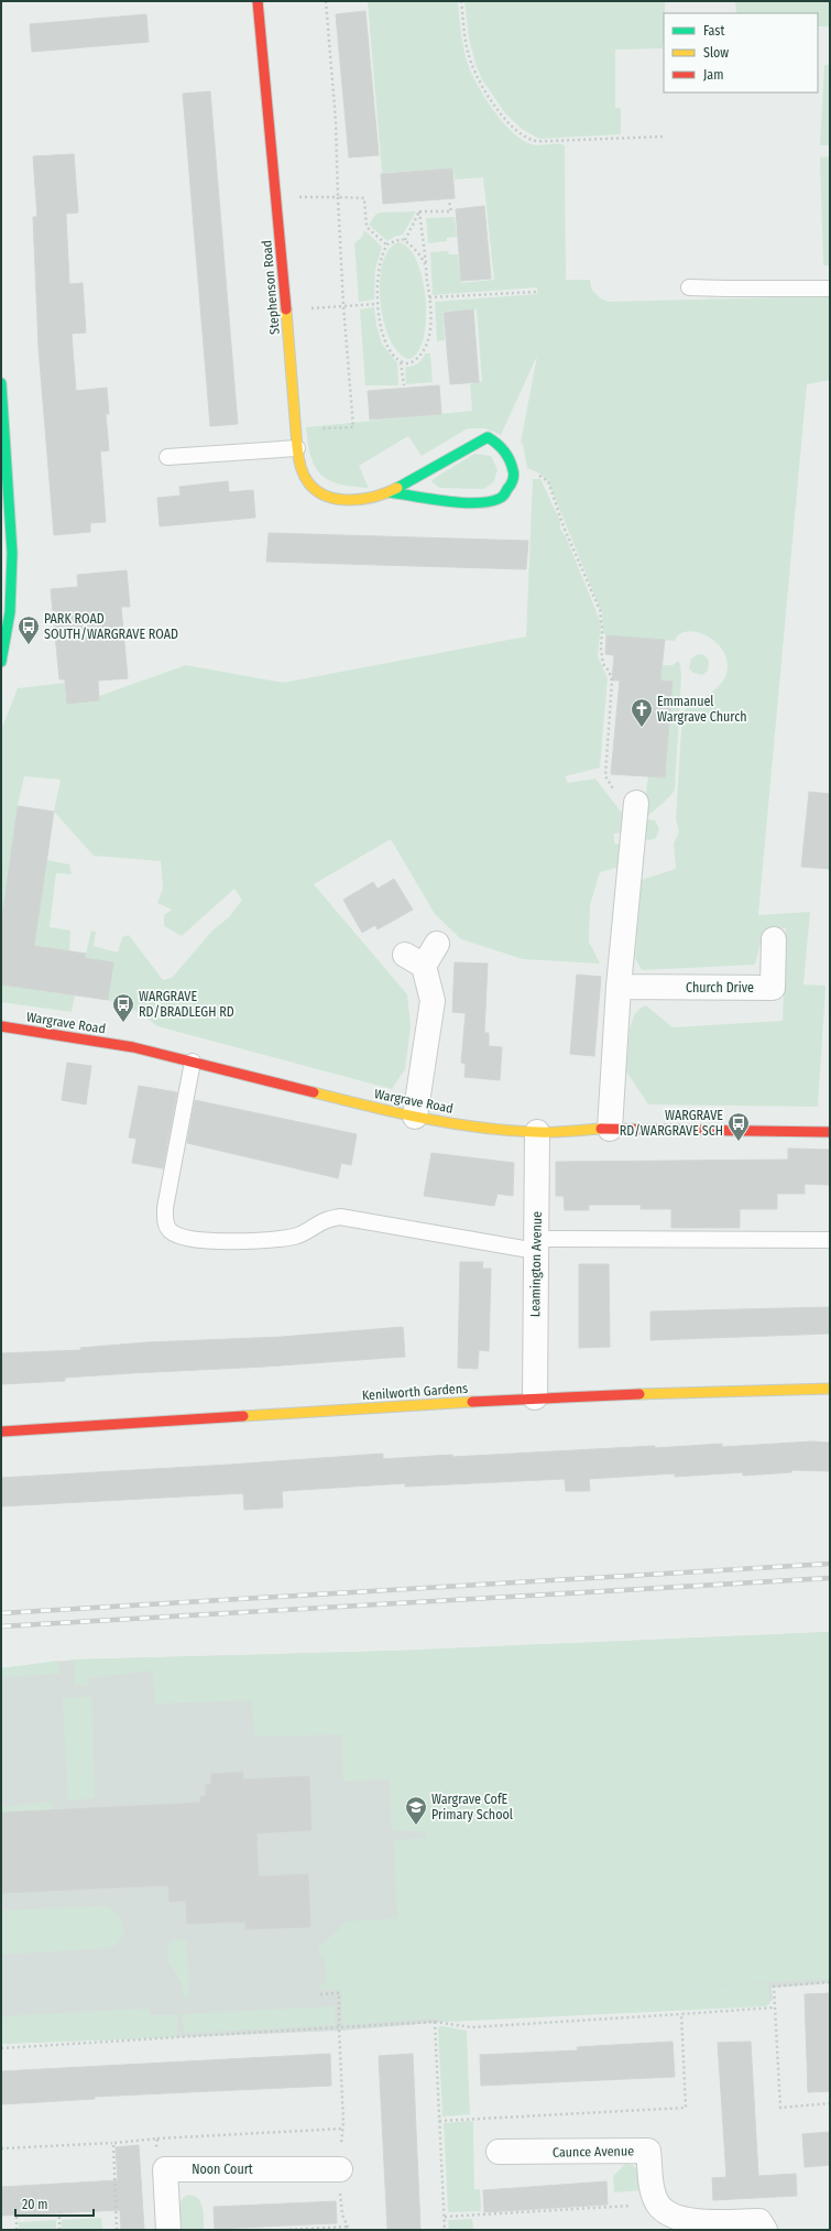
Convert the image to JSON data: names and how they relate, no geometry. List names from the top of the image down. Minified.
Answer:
{"streets":{"street":["Stephenson Road","Church Drive","Wargrave Road","Leamington Avenue","Kenilworth Gardens","Caunce Avenue","Noon Court"]},"crossings":[["Wargrave Road","Leamington Avenue"],["Leamington Avenue","Kenilworth Gardens"]],"places":{"bus stop":["PARK ROAD SOUTH/WARGRAVE ROAD","WARGRAVE RD/BRADLEGH RD","WARGRAVE RD/WARGRAVE SCH"],"church":["Emmanuel Wargrave Church"],"school or university":["Wargrave CofE Primary School"]},"legend":["Fast","Slow","Jam"],"scale_bar":"20 m"}
